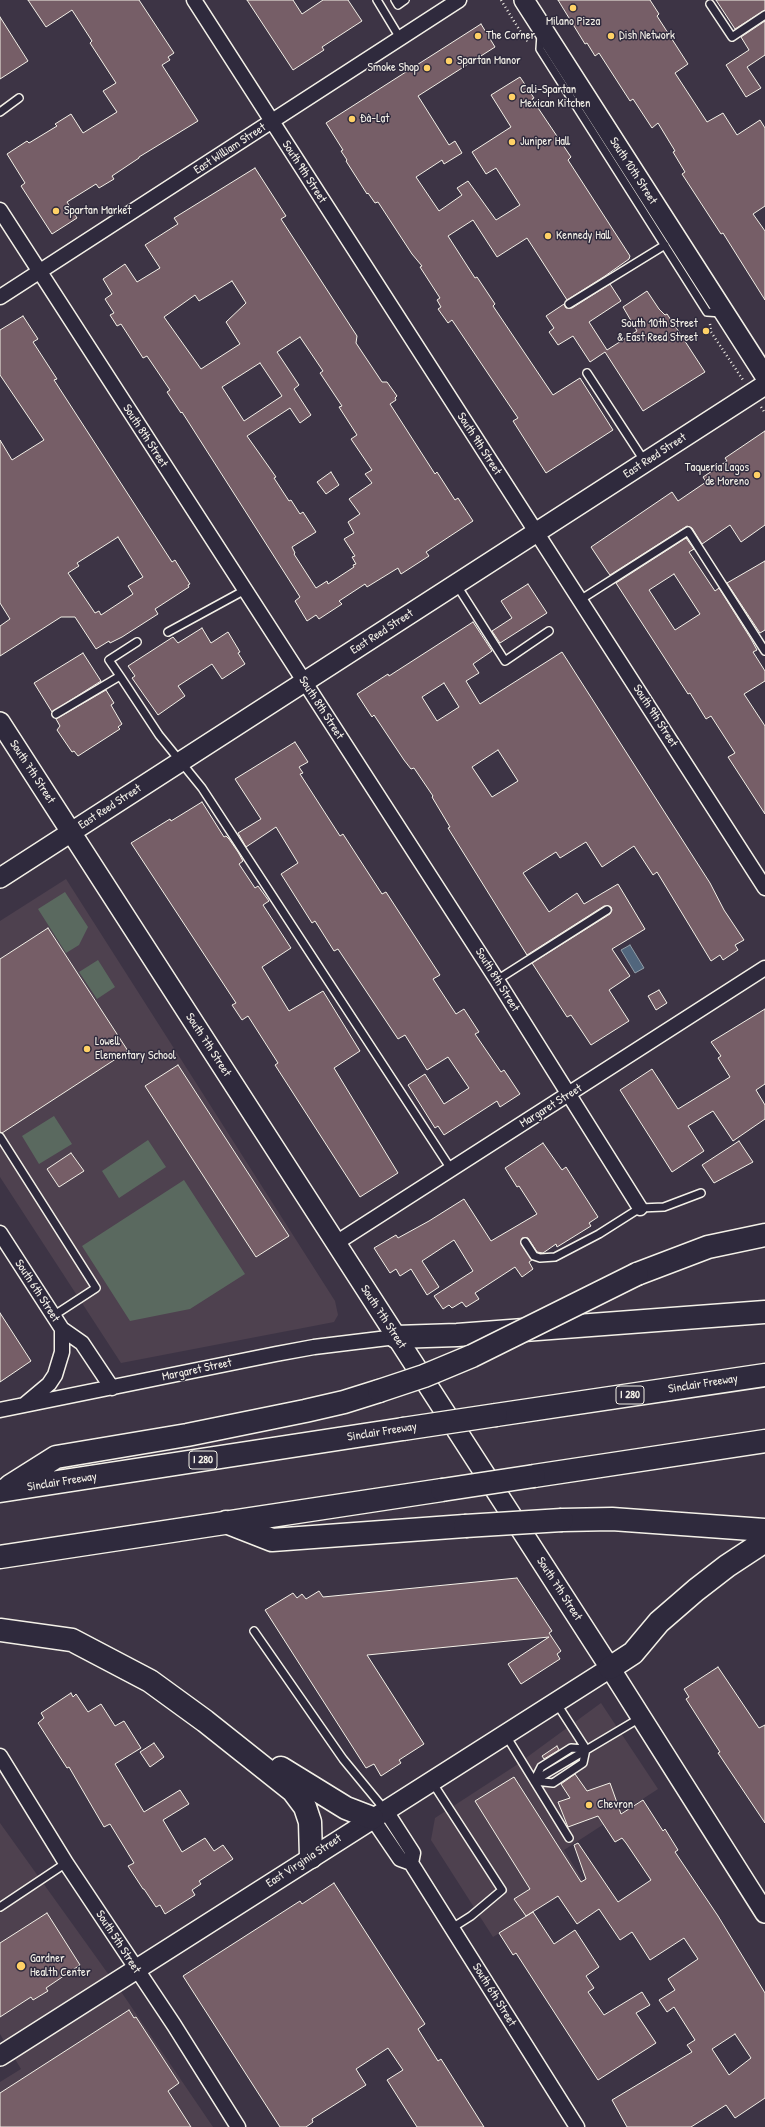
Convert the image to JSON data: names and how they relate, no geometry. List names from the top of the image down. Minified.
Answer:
{"streets":{"highway":["Sinclair Freeway","I 280"],"street":["East William Street","South 10th Street","South 9th Street","South 8th Street","East Reed Street","South 7th Street","Margaret Street","South 6th Street","East Virginia Street","South 5th Street"]},"crossings":[["East William Street","South 9th Street"],["East William Street","South 8th Street"],["South 9th Street","East Reed Street"],["South 8th Street","East Reed Street"],["South 8th Street","Margaret Street"],["East Reed Street","South 7th Street"],["South 7th Street","Margaret Street"],["South 7th Street","East Virginia Street"],["Margaret Street","South 6th Street"],["South 6th Street","East Virginia Street"],["East Virginia Street","South 5th Street"]],"places":["Milano Pizza","The Corner","Dish Network","Spartan Manor","Smoke Shop","Cali-Spartan Mexican Kitchen","Đà-Lạt","Juniper Hall","Spartan Market","Kennedy Hall","South 10th Street & East Reed Street","Taquería Lagos de Moreno","Lowell Elementary School","Chevron","Gardner Health Center"]}
